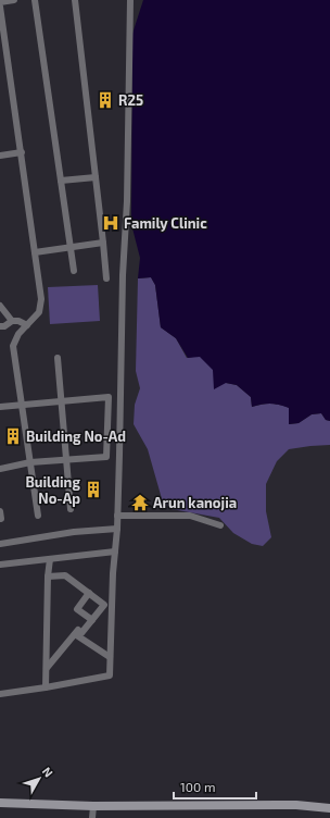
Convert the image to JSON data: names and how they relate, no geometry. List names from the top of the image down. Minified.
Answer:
{"places":{"building":["R25","Building No-Ad","Building No-Ap"],"hospital":["Family Clinic"],"temple":["Arun kanojia"]},"scale_bar":"100 m","north":"top right"}
